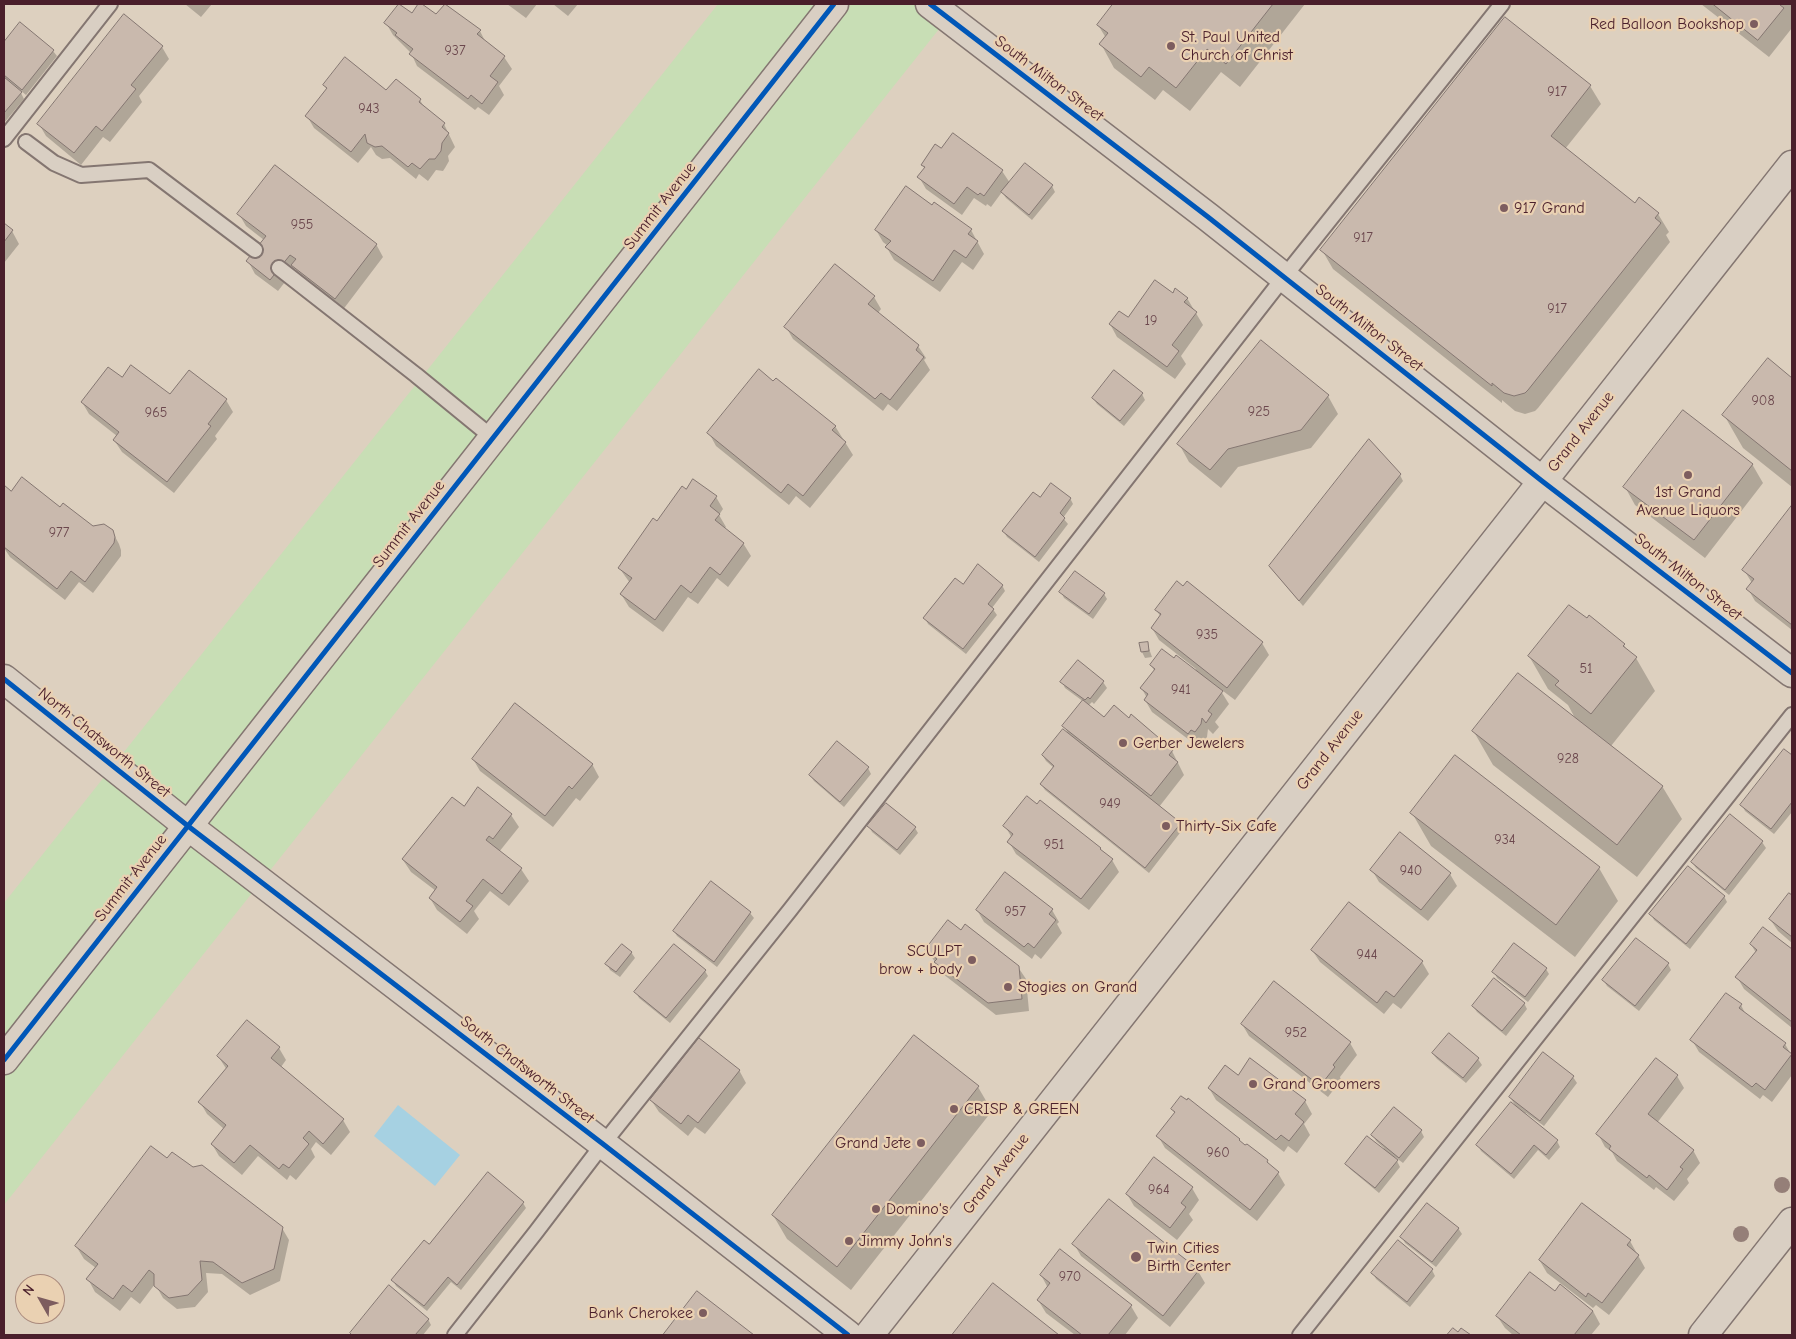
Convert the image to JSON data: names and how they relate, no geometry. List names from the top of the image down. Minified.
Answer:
{"streets":{"street":["South Milton Street","Summit Avenue","Grand Avenue","North Chatsworth Street","South Chatsworth Street"]},"crossings":[["South Milton Street","Grand Avenue"],["Summit Avenue","North Chatsworth Street"],["Summit Avenue","South Chatsworth Street"],["North Chatsworth Street","South Chatsworth Street"]],"places":["Red Balloon Bookshop","St. Paul United Church of Christ","917 Grand","1st Grand Avenue Liquors","Gerber Jewelers","Thirty-Six Cafe","SCULPT brow + body","Stogies on Grand","Grand Groomers","CRISP & GREEN","Grand Jete","Domino's","Jimmy John's","Twin Cities Birth Center","Bank Cherokee"],"house_numbers":["937","917","943","955","917","917","19","908","925","965","977","935","51","941","928","949","934","951","940","957","944","952","960","964","970"],"north":"top left"}
